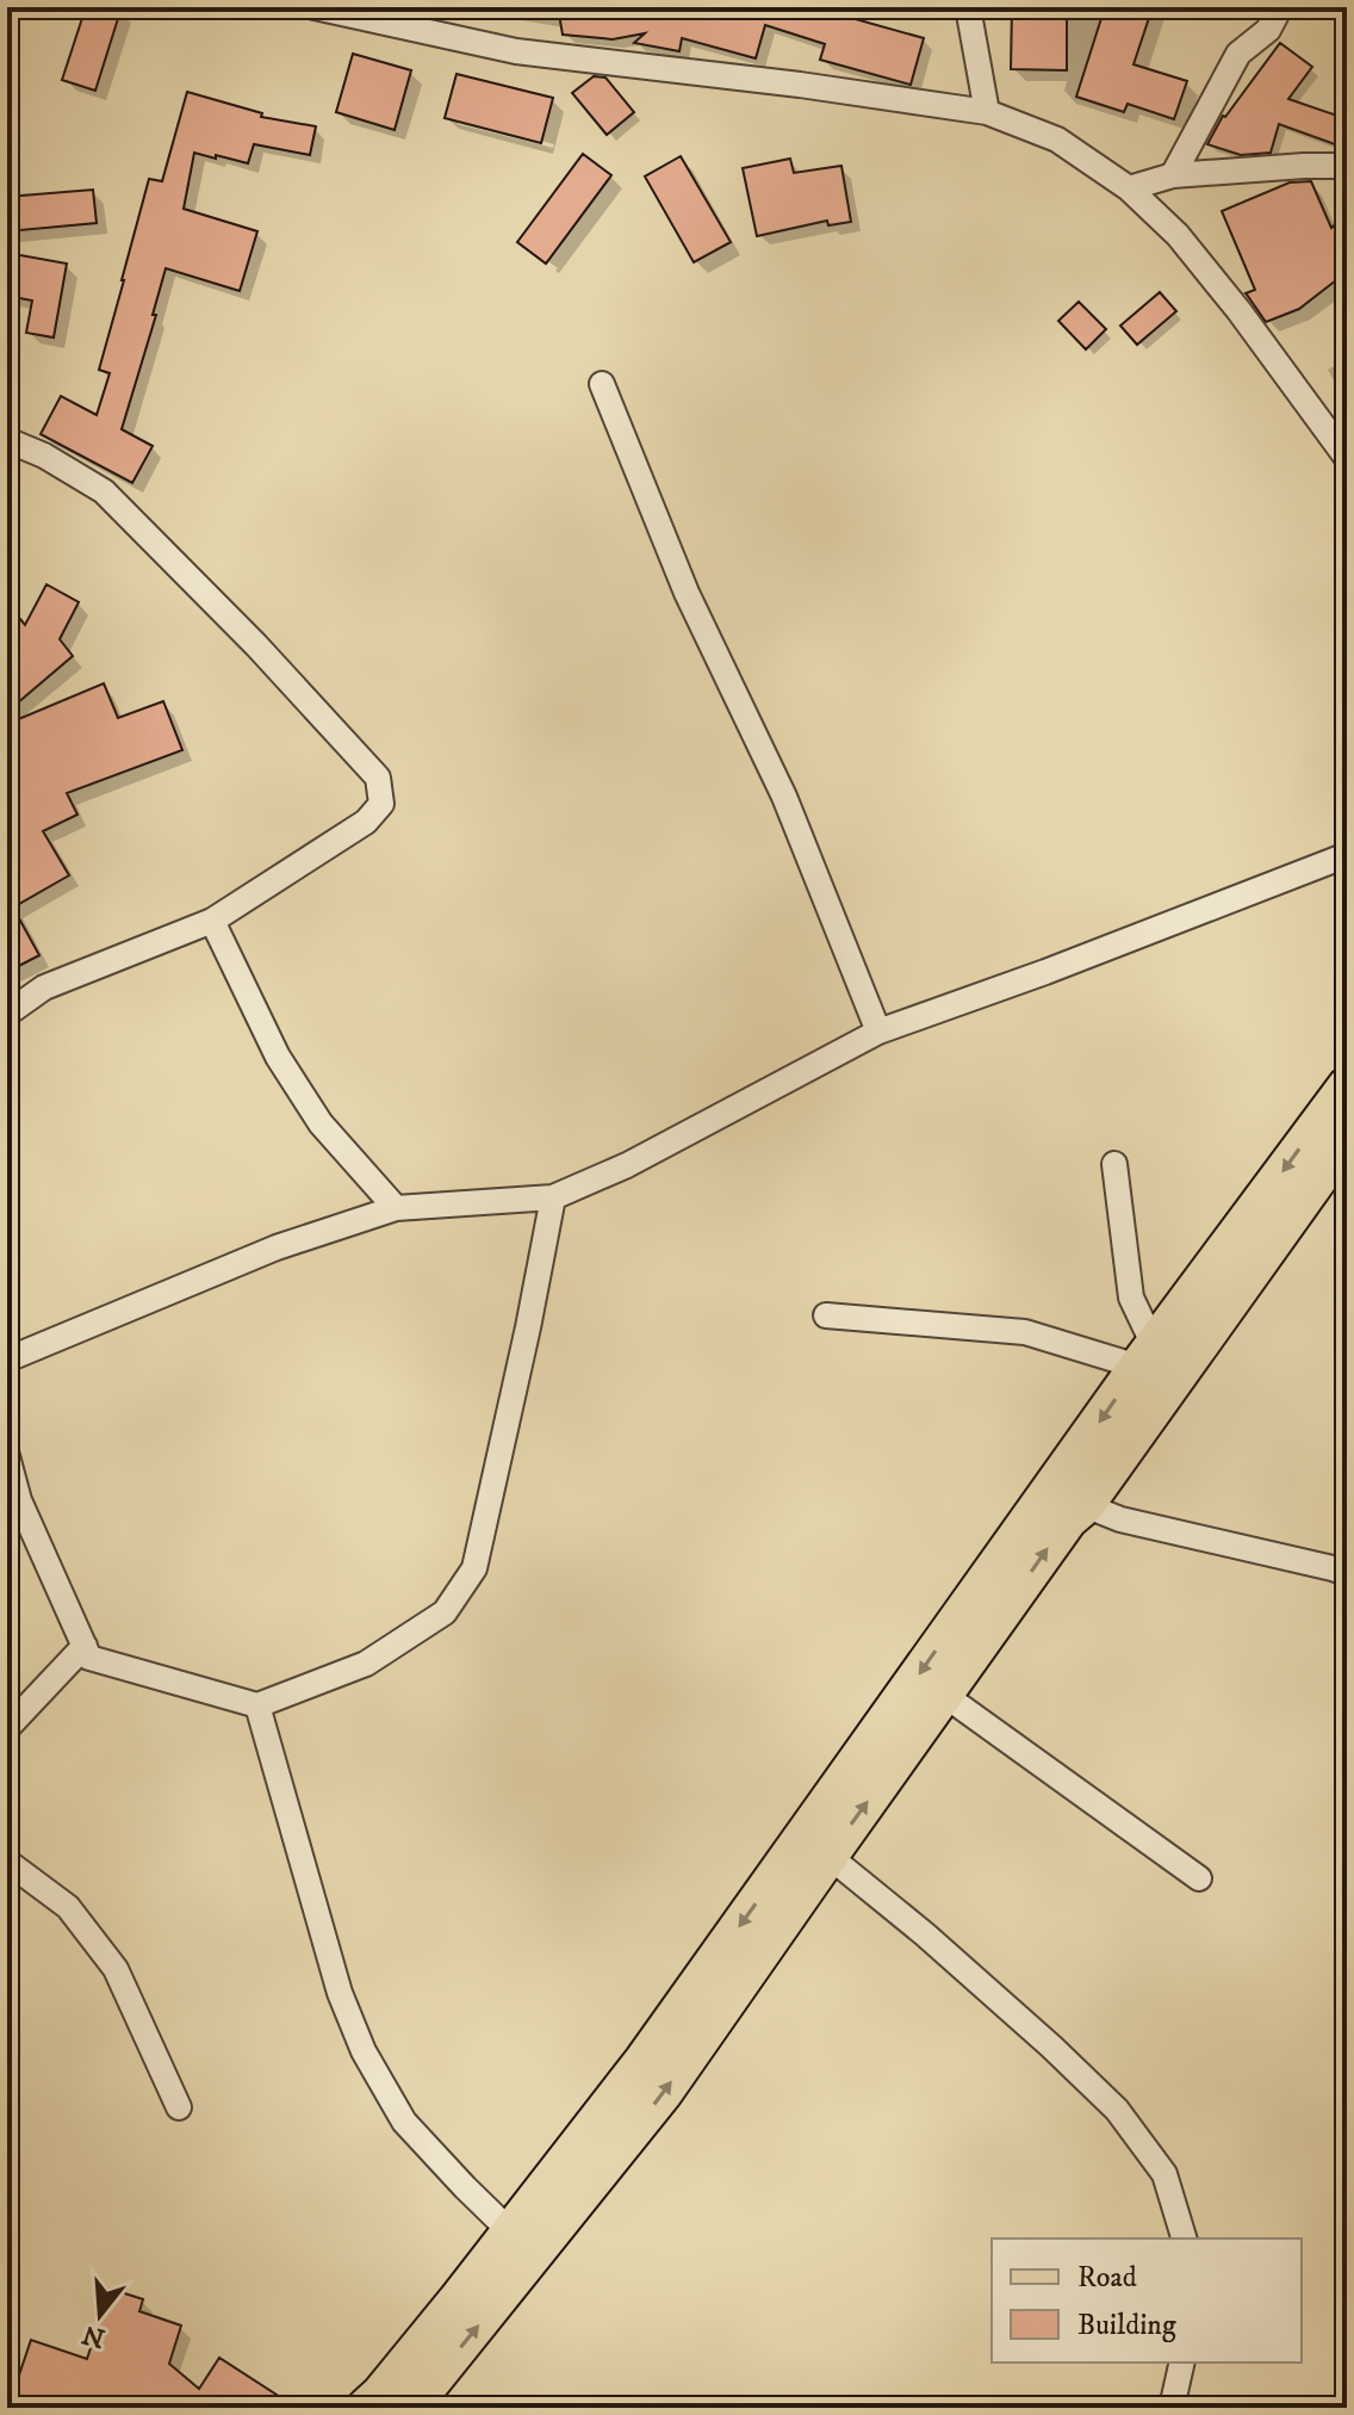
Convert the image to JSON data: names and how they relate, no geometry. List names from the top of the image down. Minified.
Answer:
{"legend":["Road","Building"],"north":"bottom"}
